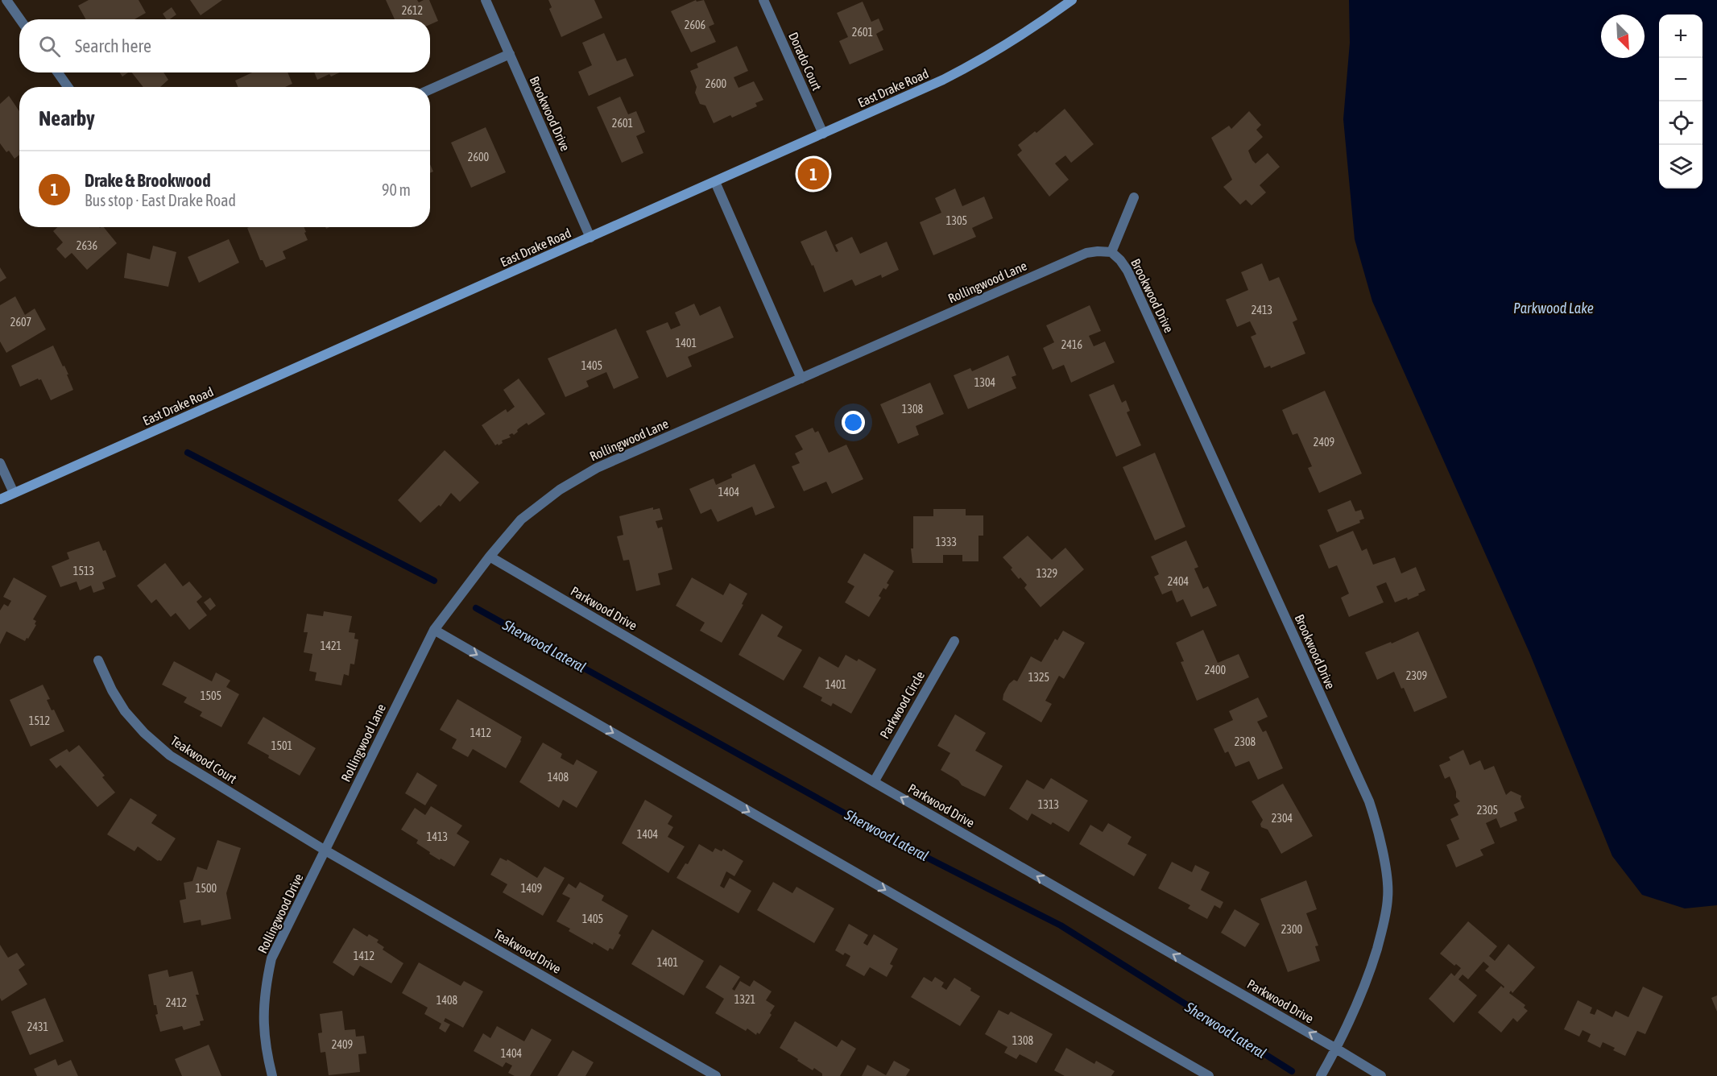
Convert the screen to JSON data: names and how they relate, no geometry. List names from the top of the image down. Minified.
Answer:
{"streets":{"main road":["East Drake Road"],"street":["Dorado Court","Brookwood Drive","Rollingwood Lane","Parkwood Drive","Parkwood Circle","Teakwood Court","Rollingwood Drive","Teakwood Drive"]},"crossings":[["Dorado Court","East Drake Road"],["East Drake Road","Brookwood Drive"],["Brookwood Drive","Rollingwood Lane"],["Brookwood Drive","Parkwood Drive"],["Rollingwood Lane","Parkwood Drive"],["Rollingwood Lane","Teakwood Court"],["Rollingwood Lane","Rollingwood Drive"],["Rollingwood Lane","Teakwood Drive"],["Parkwood Drive","Parkwood Circle"],["Teakwood Court","Rollingwood Drive"],["Teakwood Court","Teakwood Drive"],["Rollingwood Drive","Teakwood Drive"]],"one_way":["Parkwood Drive"],"water":["Parkwood Lake","Sherwood Lateral"],"house_numbers":["2612","2606","2601","2600","2601","2600","1305","2636","2413","2607","1401","2416","1405","1304","1308","2409","1404","1333","1513","1329","2404","1421","2400","2309","1325","1401","1505","1512","1412","2308","1501","1408","1313","2305","2304","1404","1413","1500","1409","1405","2300","1412","1401","1321","1408","2412","2431","1308","2409","1404"],"north":"bottom right","page":{"map_buttons":["+","−"],"search":"Search here","heading":"Nearby","list":[{"mark":"1","name":"Drake & Brookwood","note":"Bus stop · East Drake Road","value":"90 m"}],"pins":"1"}}
